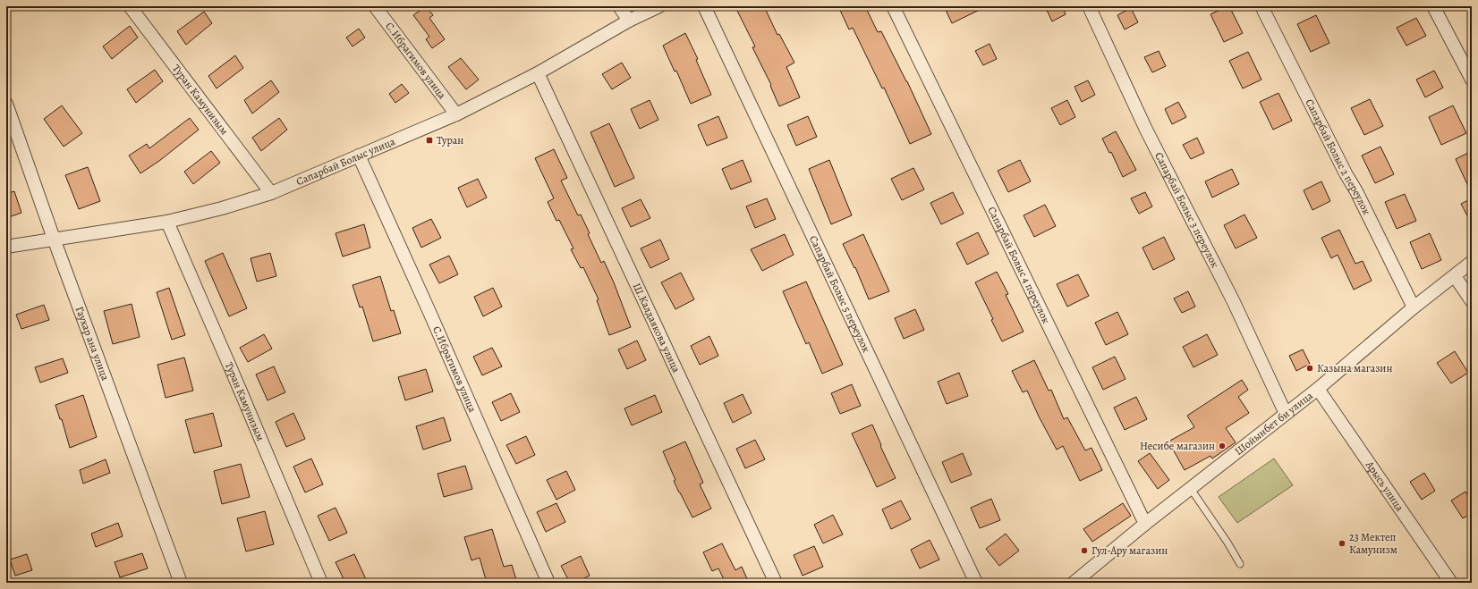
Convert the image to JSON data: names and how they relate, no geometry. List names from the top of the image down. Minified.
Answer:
{"streets":{"street":["С.Ибрагимов улица","Туран Камунизым","Сапарбай Болыс 2 переулок","Сапарбай Болыс улица","Сапарбай Болыс 3 переулок","Сапарбай Болыс 4 переулок","Сапарбай Болыс 5 переулок","Ш.Калдаякова улица","Гаухар ана улица","Шойынбет би улица","Арысь улица"]},"crossings":[["С.Ибрагимов улица","Сапарбай Болыс улица"],["Туран Камунизым","Сапарбай Болыс улица"],["Сапарбай Болыс 2 переулок","Шойынбет би улица"],["Сапарбай Болыс улица","Ш.Калдаякова улица"],["Сапарбай Болыс улица","Гаухар ана улица"],["Сапарбай Болыс 3 переулок","Шойынбет би улица"],["Сапарбай Болыс 4 переулок","Шойынбет би улица"],["Шойынбет би улица","Арысь улица"]],"places":{"transit":["Туран"],"other":["Казына магазин","Несибе магазин","23 Мектеп Камунизм","Гул-Ару магазин"]}}
